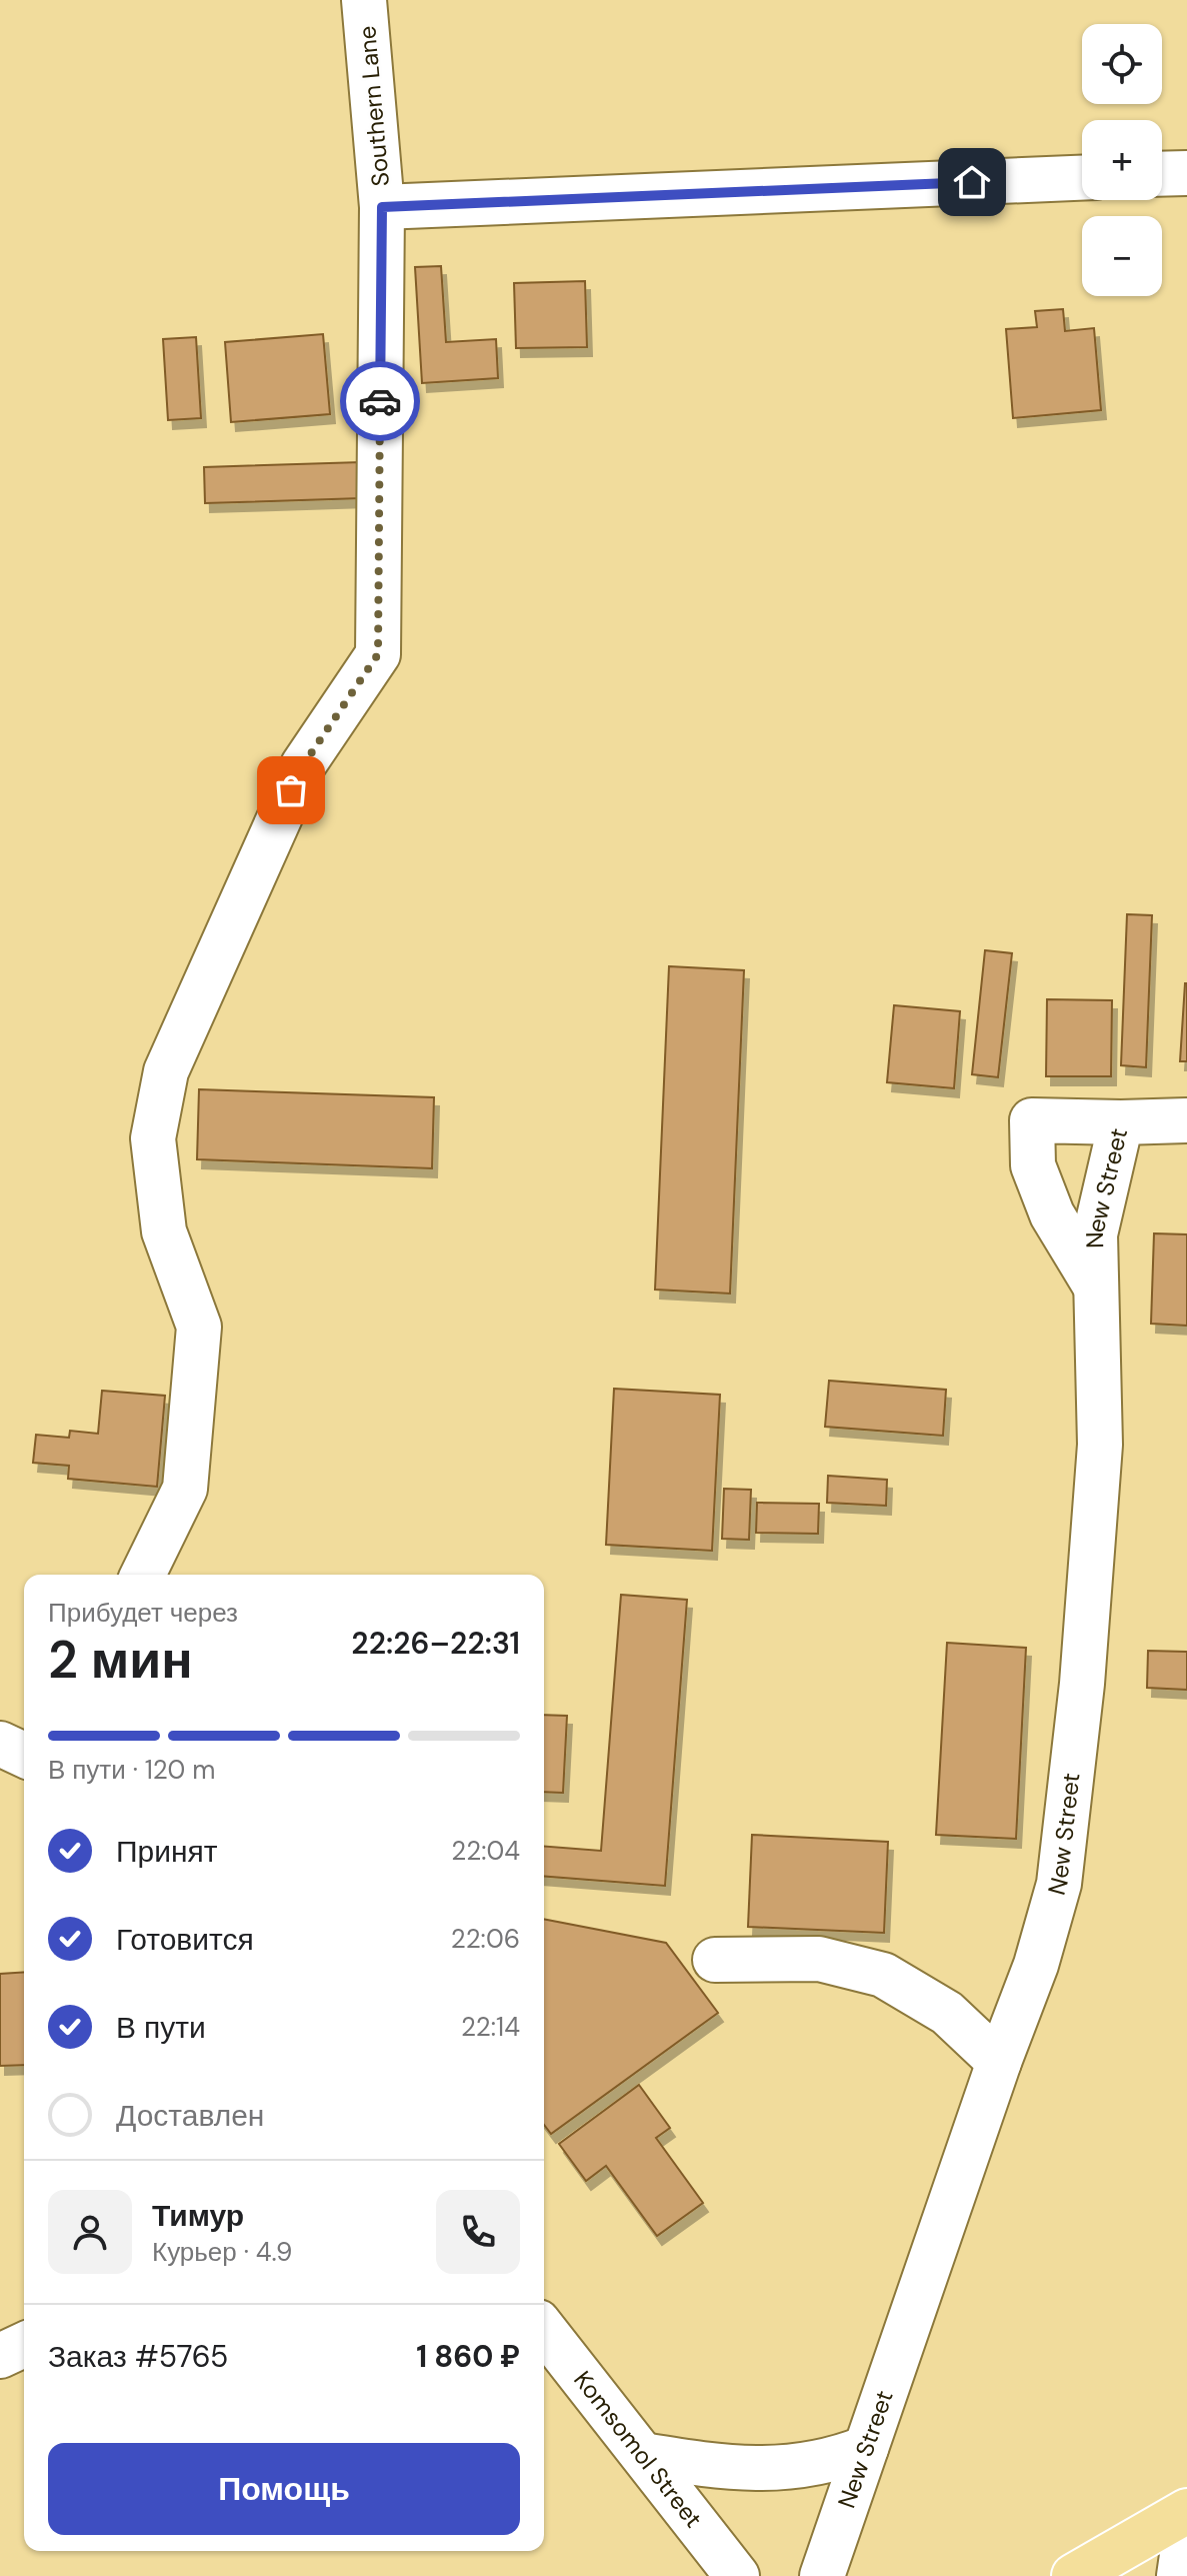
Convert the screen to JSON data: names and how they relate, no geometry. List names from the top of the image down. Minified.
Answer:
{"streets":{"street":["Southern Lane","New Street","Komsomol Street"]},"page":{"map_buttons":["+","−"],"heading":["2 мин","Прибудет через","22:26–22:31"],"panel":["Тимур","Курьер · 4.9","Заказ #5765","1 860 ₽"],"bar":"В пути · 120 m","list":[["Принят","22:04"],["Готовится","22:06"],["В пути","22:14"],"Доставлен"],"buttons":"Помощь"}}
